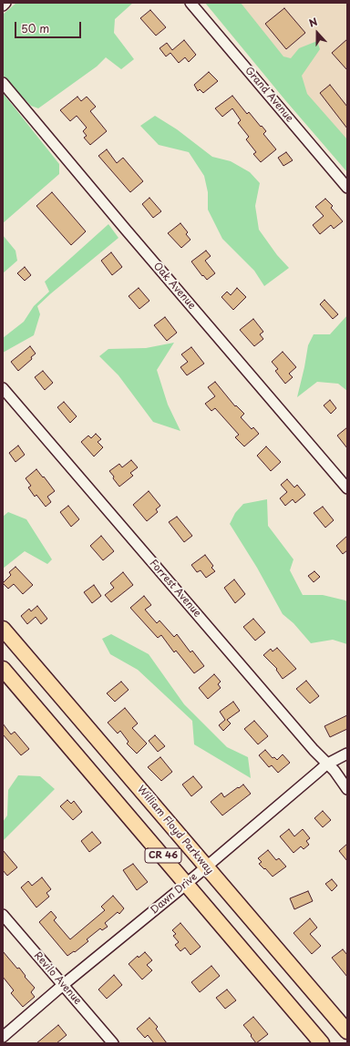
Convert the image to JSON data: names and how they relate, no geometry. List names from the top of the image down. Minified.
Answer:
{"streets":{"highway":["William Floyd Parkway","CR 46"],"street":["Grand Avenue","Oak Avenue","Forrest Avenue","Dawn Drive","Revilo Avenue"]},"crossings":[["Forrest Avenue","Dawn Drive"],["William Floyd Parkway","Dawn Drive"],["CR 46","Dawn Drive"],["Dawn Drive","Revilo Avenue"]],"scale_bar":"50 m","north":"top"}
